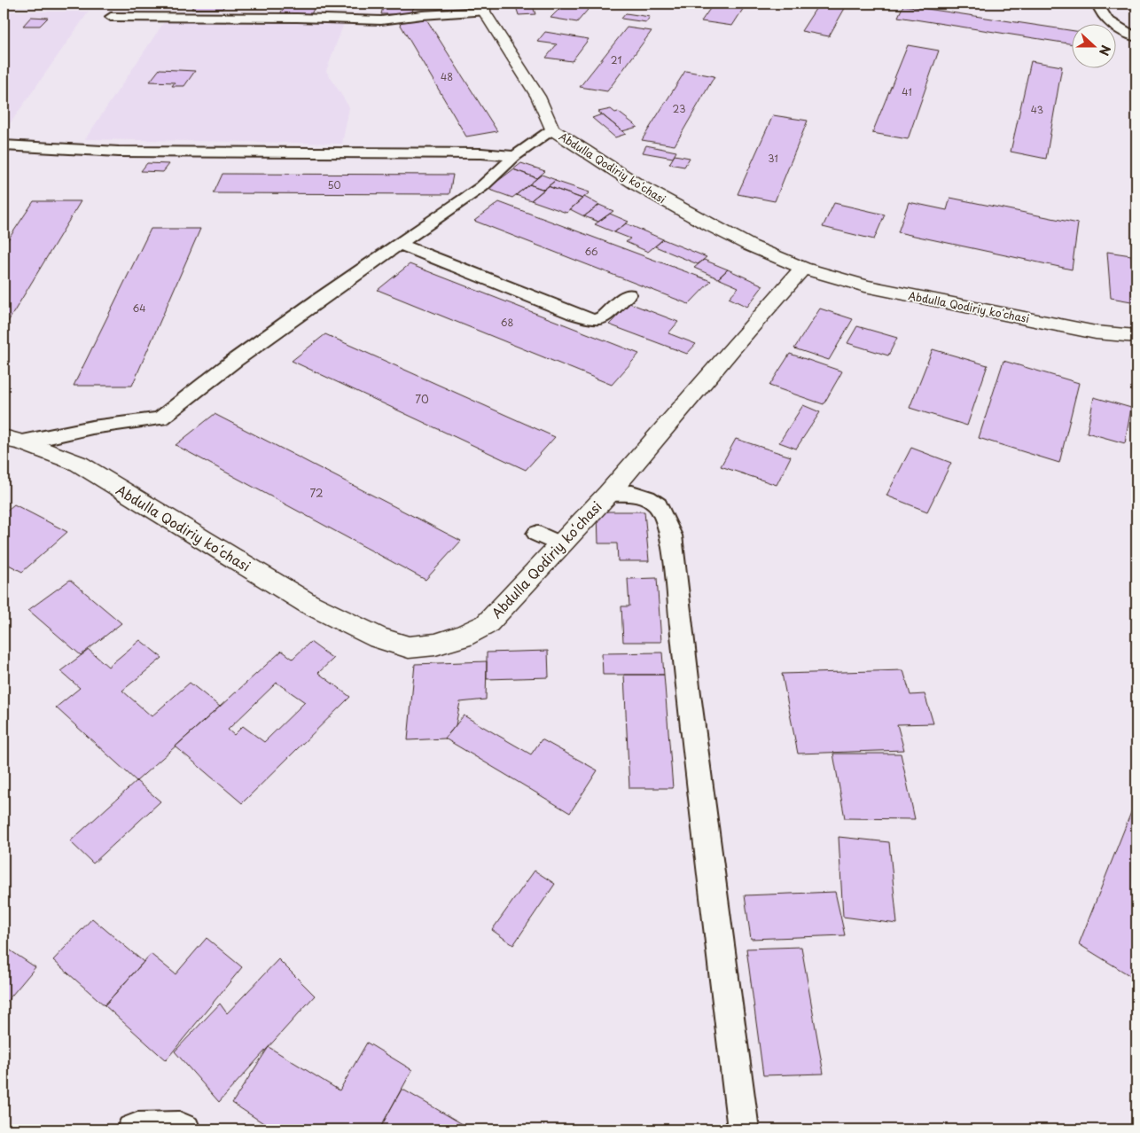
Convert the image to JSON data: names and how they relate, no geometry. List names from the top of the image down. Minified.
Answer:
{"streets":{"street":["Abdulla Qodiriy koʻchasi"]},"house_numbers":["21","48","41","23","43","31","50","66","64","68","70","72"],"north":"right"}
